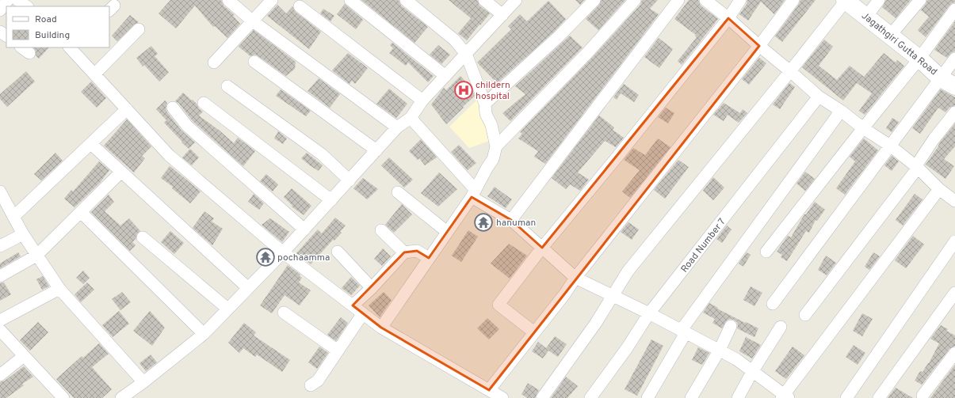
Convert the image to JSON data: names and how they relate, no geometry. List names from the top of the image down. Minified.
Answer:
{"streets":{"street":["Jagathgiri Gutta Road","Road Number 7"]},"places":{"hospital":["childern hospital"],"temple":["hanuman","pochaamma"]},"legend":["Road","Building"]}
